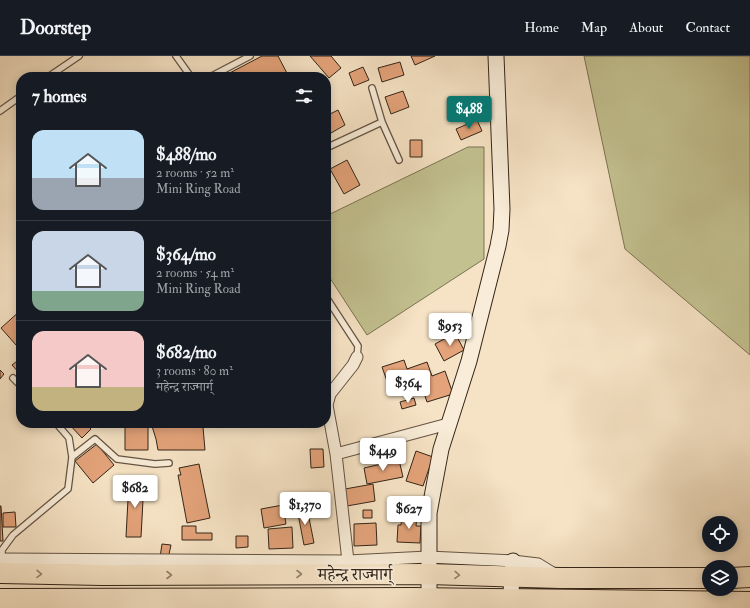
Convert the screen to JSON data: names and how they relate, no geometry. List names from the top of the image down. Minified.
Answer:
{"streets":{"highway":["महेन्द्र राज्मार्ग्"]},"page":{"header":"Doorstep","nav":["Home","Map","About","Contact"],"heading":"7 homes","price":["$488","$953","$364","$449","$682","$1,370","$627"],"list":[{"name":"$488/mo","note":"2 rooms · 52 m² · Mini Ring Road"},{"name":"$364/mo","note":"2 rooms · 54 m² · Mini Ring Road"},{"name":"$682/mo","note":"3 rooms · 80 m² · महेन्द्र राज्मार्ग्"}]}}
